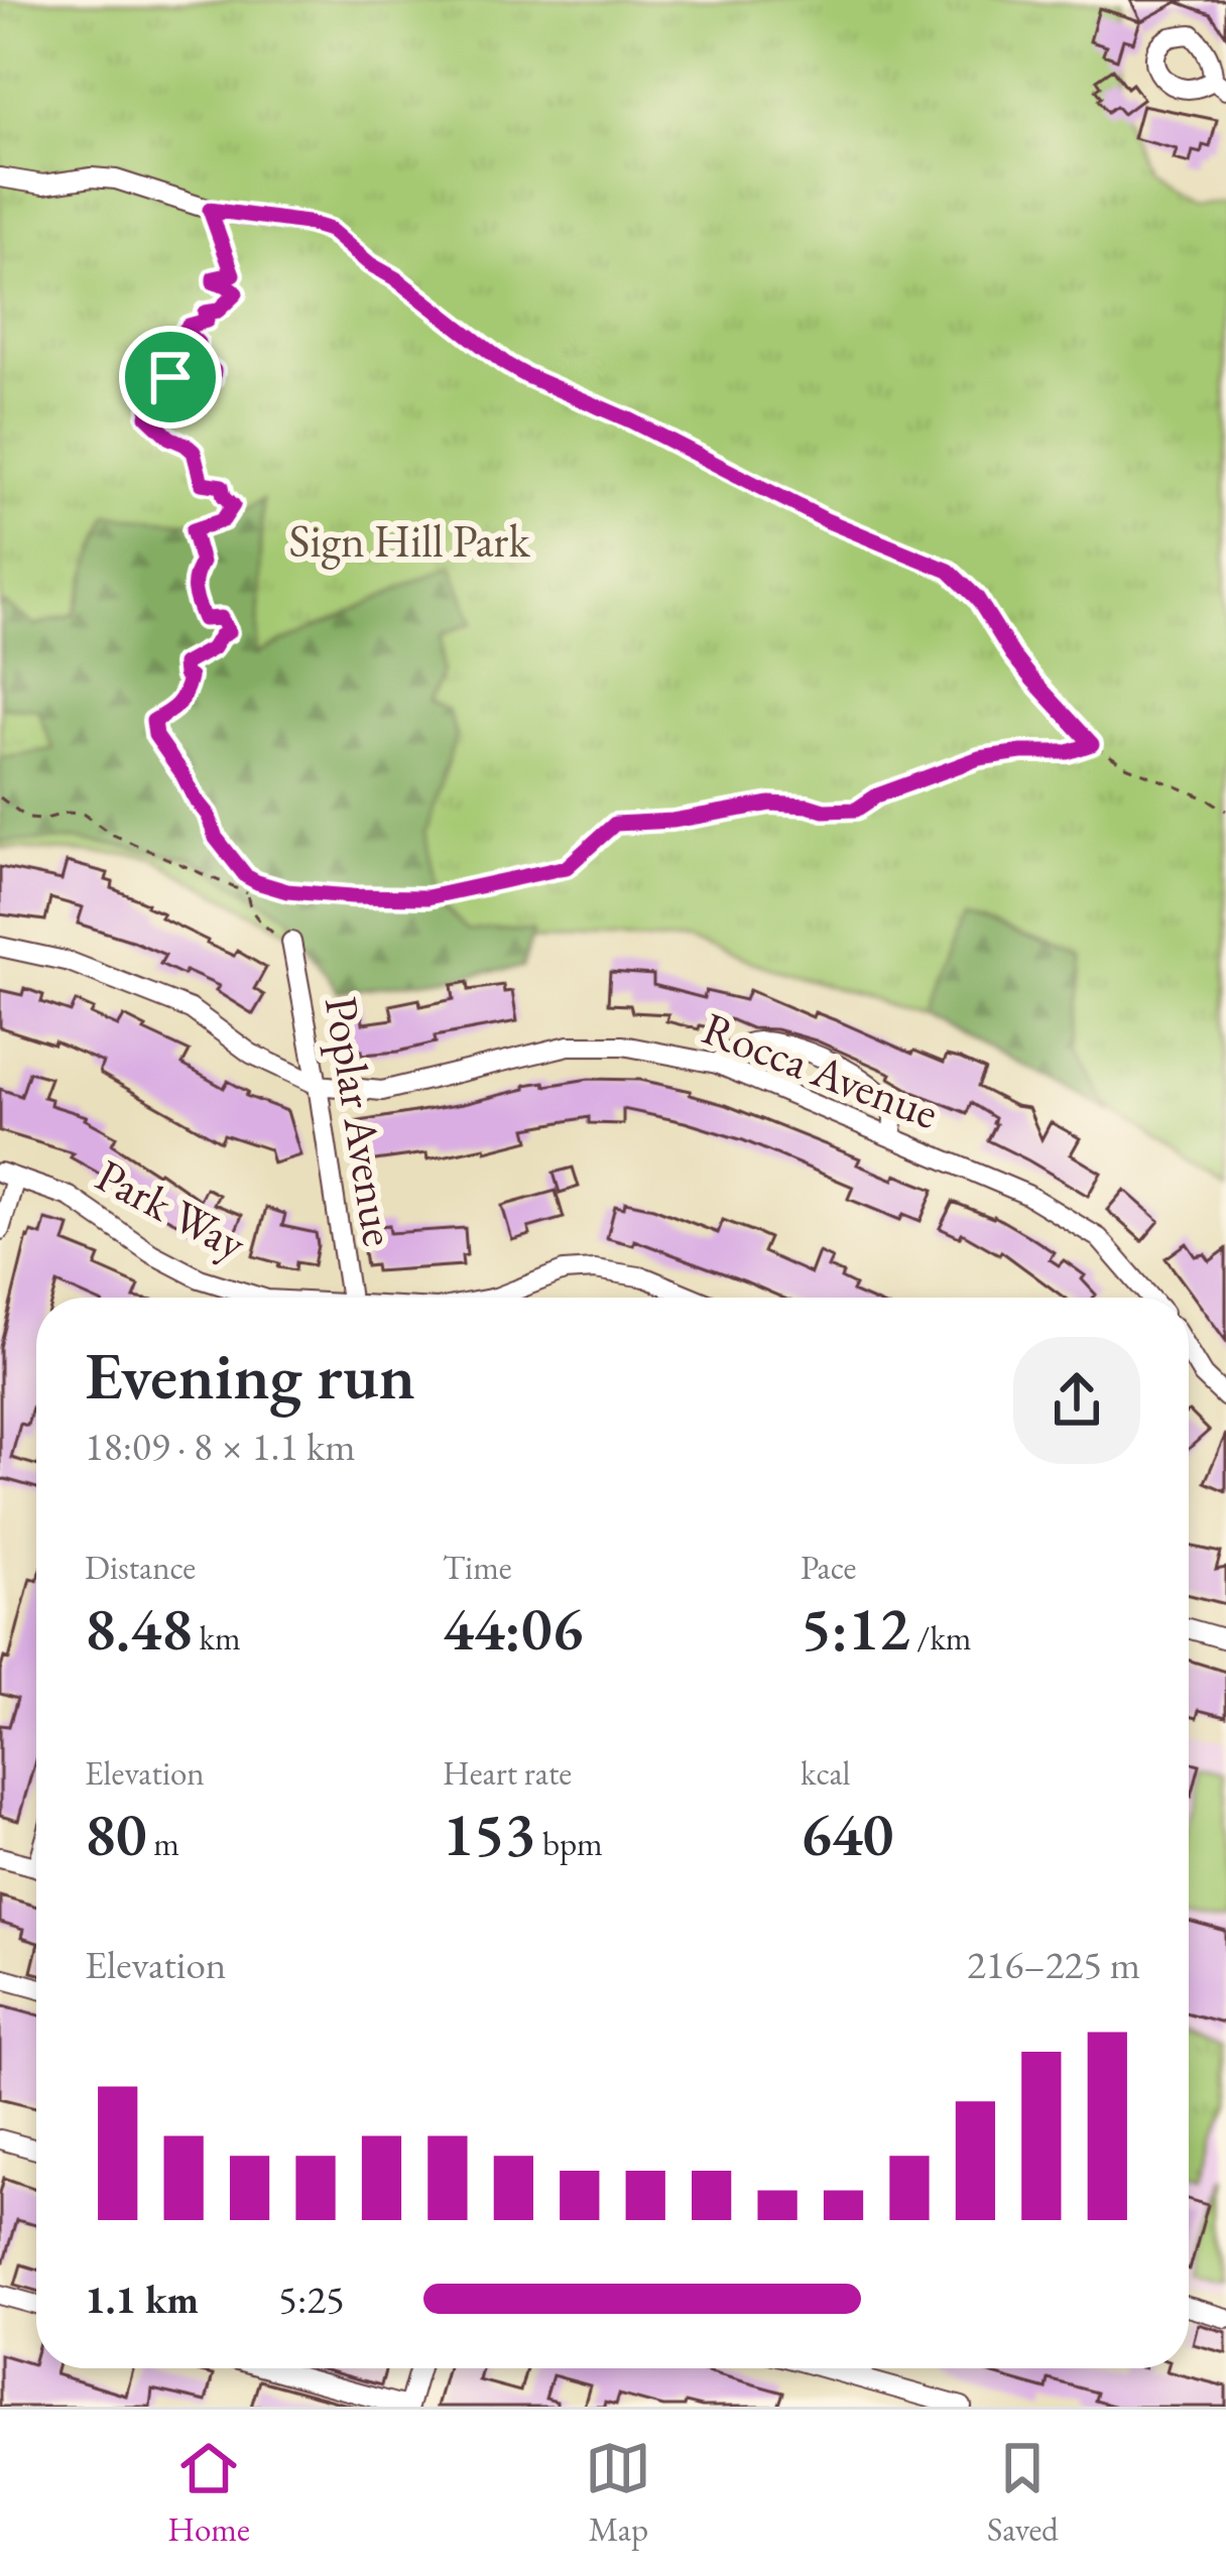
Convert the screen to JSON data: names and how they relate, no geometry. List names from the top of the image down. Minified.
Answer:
{"streets":{"street":["Rocca Avenue","Poplar Avenue","Park Way"]},"crossings":[["Rocca Avenue","Poplar Avenue"]],"parks":["Sign Hill Park"],"page":{"heading":["Evening run","18:09 · 8 × 1.1 km"],"stats":[["Distance","8.48 km"],["Time","44:06"],["Pace","5:12 /km"],["Elevation","80 m"],["Heart rate","153 bpm"],["kcal","640"]],"chart":["Elevation","216–225 m"],"list":[{"name":"1.1 km","note":"5:25"}],"tabs":["Home","Map","Saved"]}}
